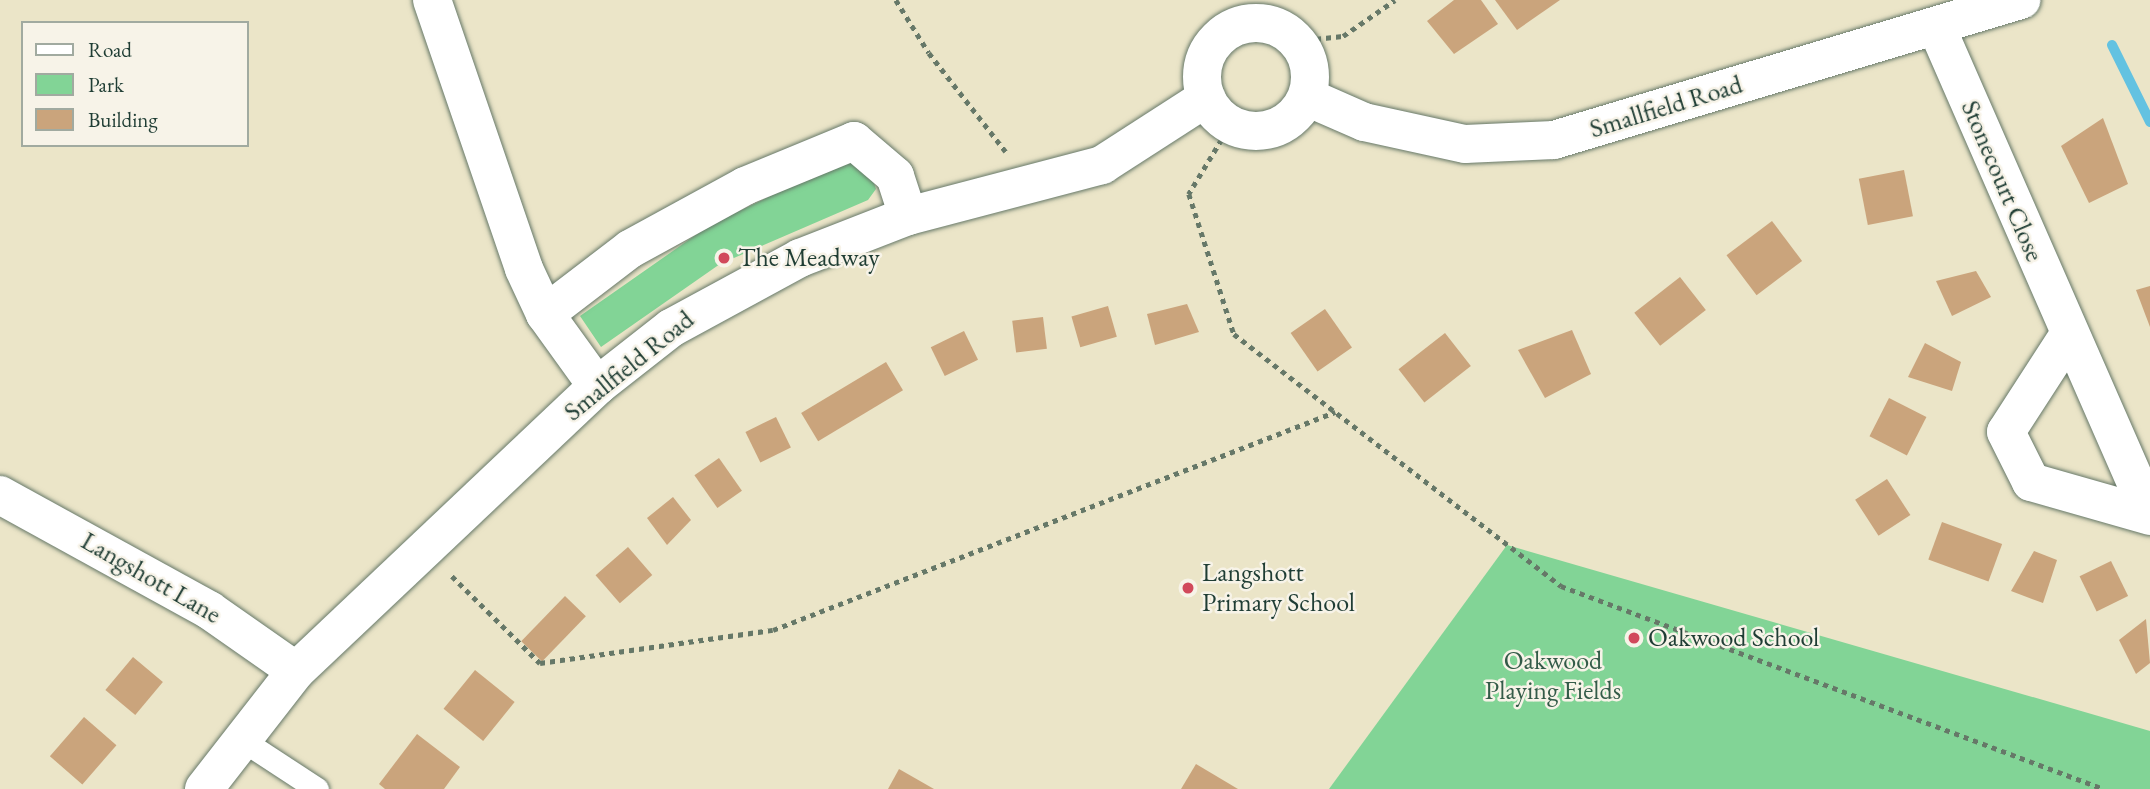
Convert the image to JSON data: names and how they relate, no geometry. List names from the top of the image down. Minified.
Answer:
{"streets":{"street":["Smallfield Road","Stonecourt Close","Langshott Lane"]},"crossings":[["Smallfield Road","Stonecourt Close"],["Smallfield Road","Langshott Lane"]],"parks":["Oakwood Playing Fields"],"places":["The Meadway","Langshott Primary School","Oakwood School"],"legend":["Road","Park","Building"]}
